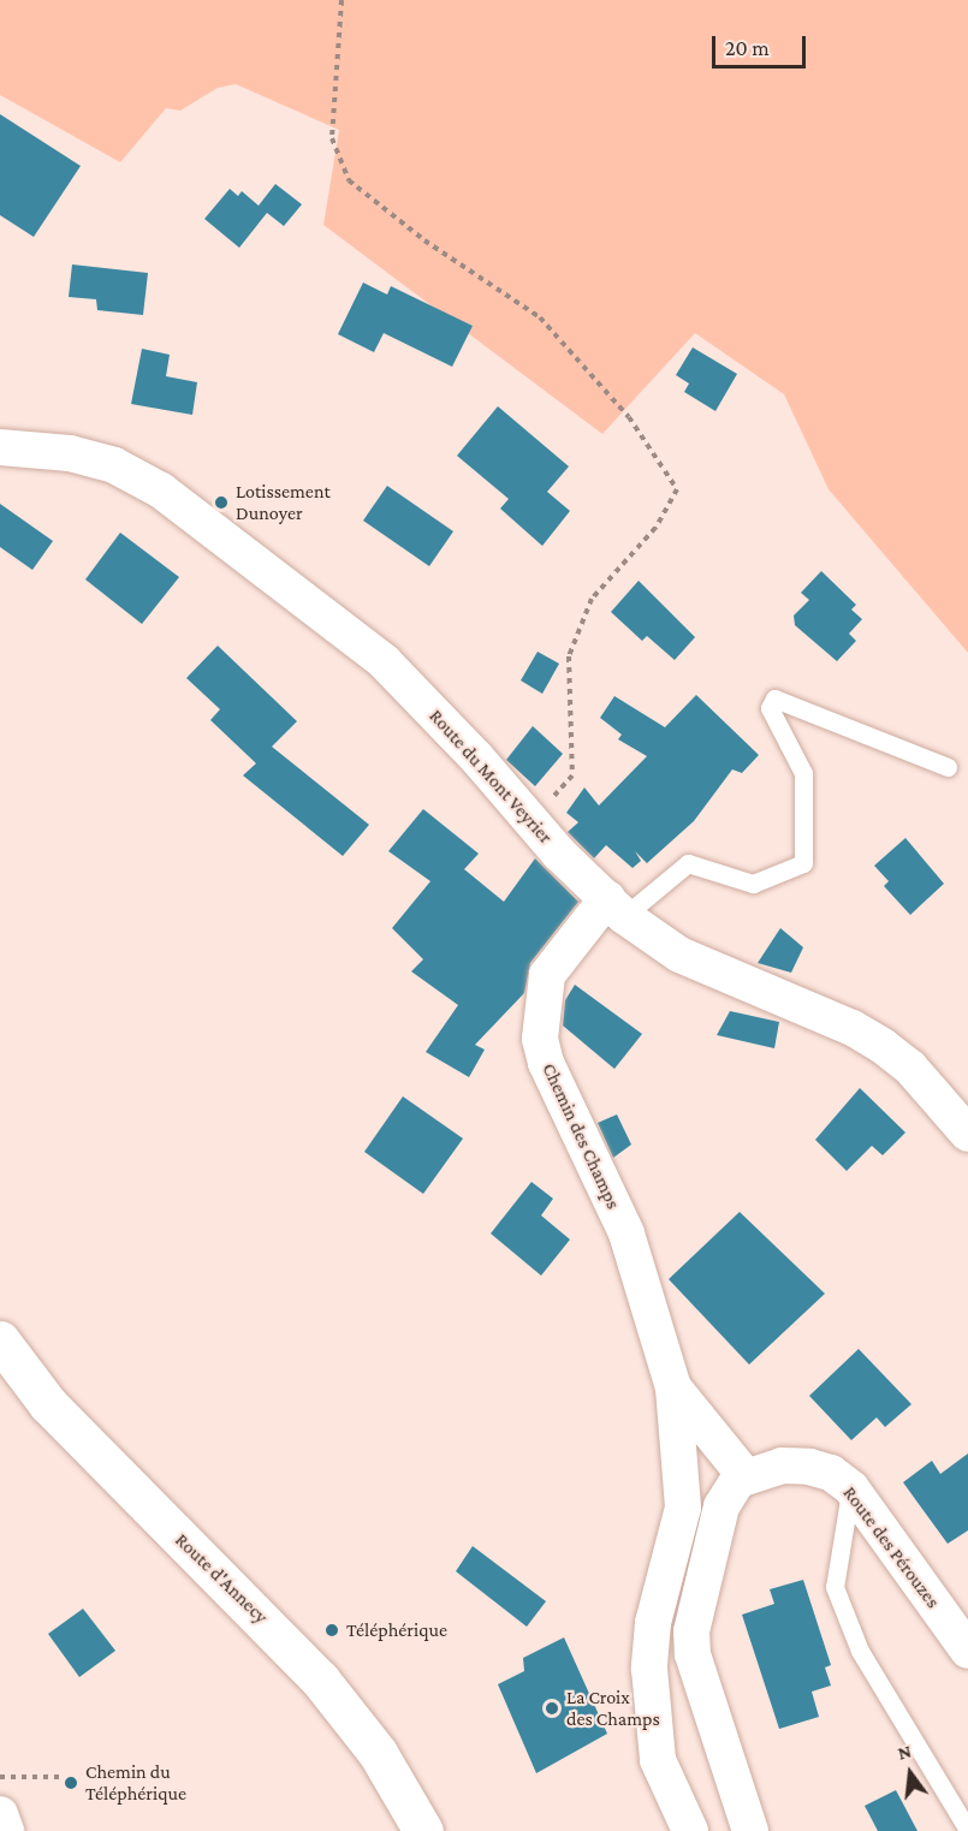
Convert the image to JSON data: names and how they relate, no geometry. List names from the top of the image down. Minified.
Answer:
{"streets":{"main road":["Route d'Annecy"],"street":["Route du Mont Veyrier","Chemin des Champs","Route des Pérouzes"]},"crossings":[["Route du Mont Veyrier","Chemin des Champs"],["Chemin des Champs","Route des Pérouzes"]],"places":["Lotissement Dunoyer","Téléphérique","La Croix des Champs","Chemin du Téléphérique"],"scale_bar":"20 m","north":"top"}
